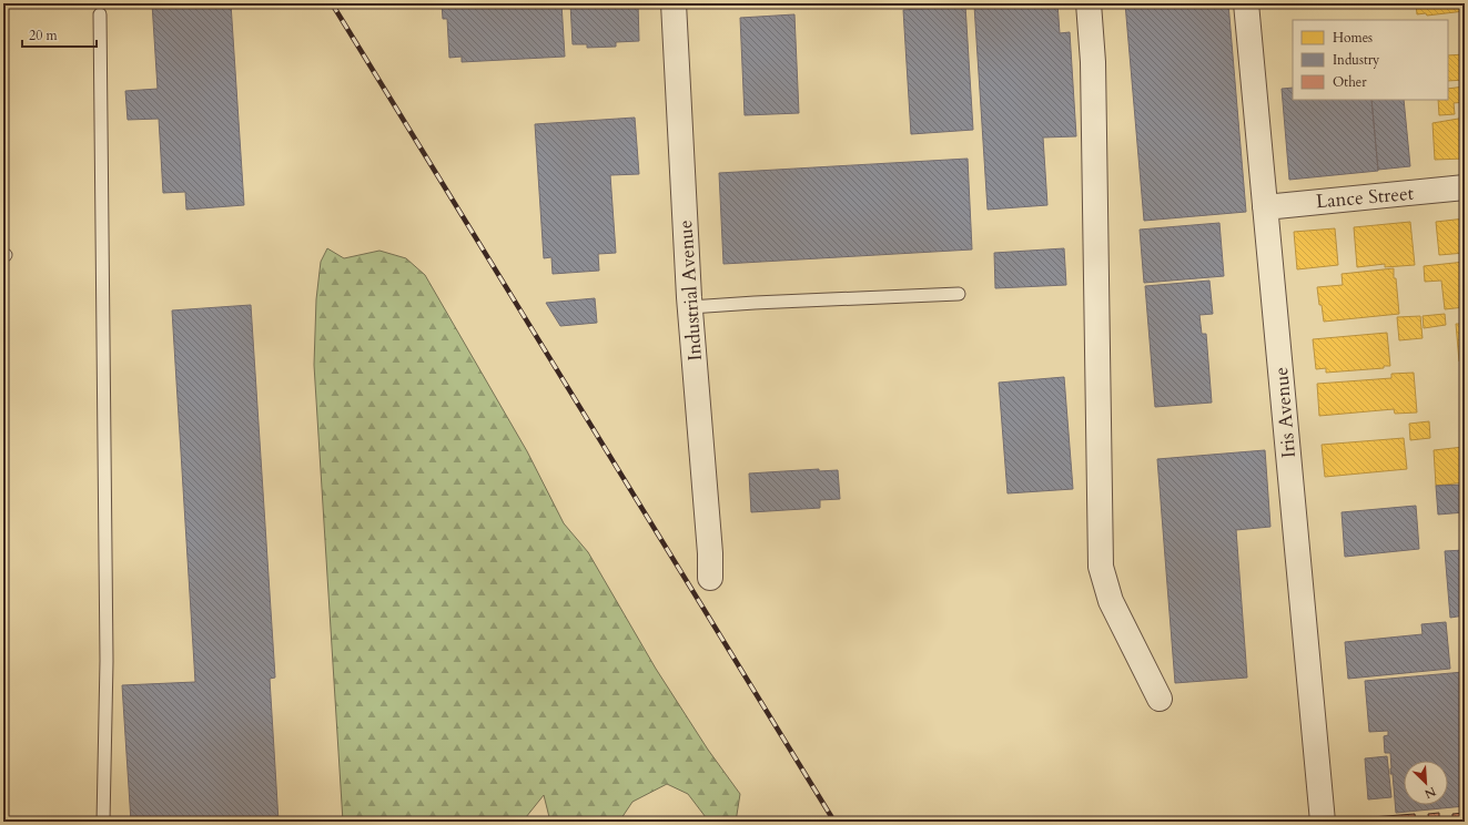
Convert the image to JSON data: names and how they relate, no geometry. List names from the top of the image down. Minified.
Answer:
{"streets":{"street":["Lance Street","Industrial Avenue","Iris Avenue"]},"crossings":[["Lance Street","Iris Avenue"]],"legend":["Homes","Industry","Other"],"scale_bar":"20 m","north":"bottom right"}
